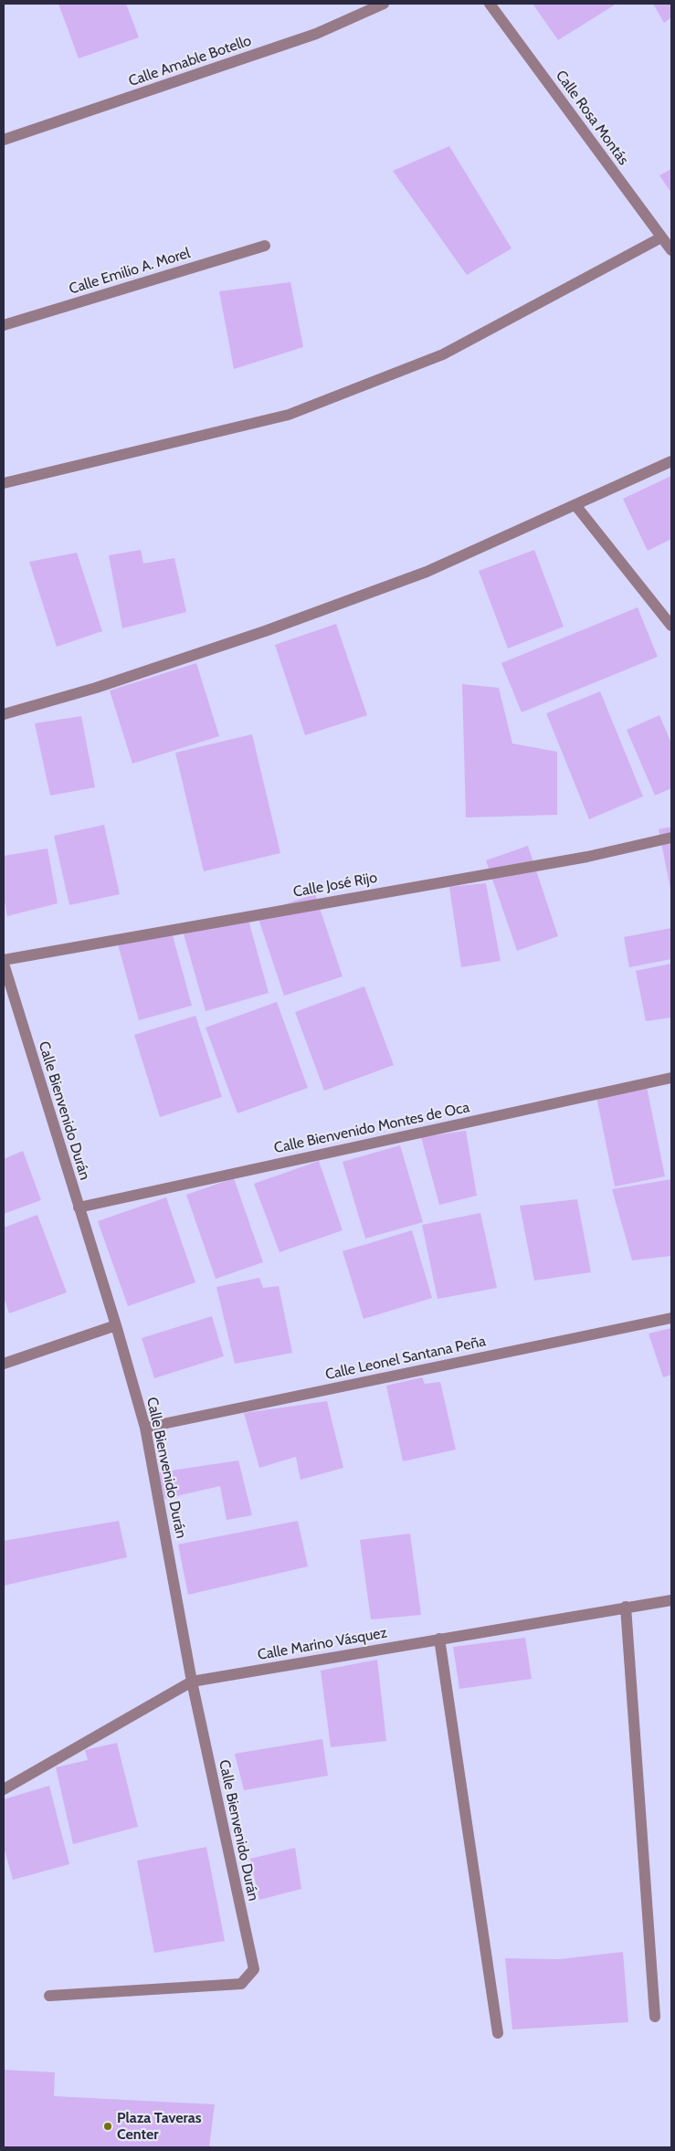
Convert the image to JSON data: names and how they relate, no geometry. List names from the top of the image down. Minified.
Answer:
{"streets":{"street":["Calle Amable Botello","Calle Rosa Montás","Calle Emilio A. Morel","Calle José Rijo","Calle Bienvenido Durán","Calle Bienvenido Montes de Oca","Calle Leonel Santana Peña","Calle Marino Vásquez"]},"crossings":[["Calle Bienvenido Durán","Calle Bienvenido Montes de Oca"],["Calle Bienvenido Durán","Calle Leonel Santana Peña"],["Calle Bienvenido Durán","Calle Marino Vásquez"]],"places":["Plaza Taveras Center"]}
